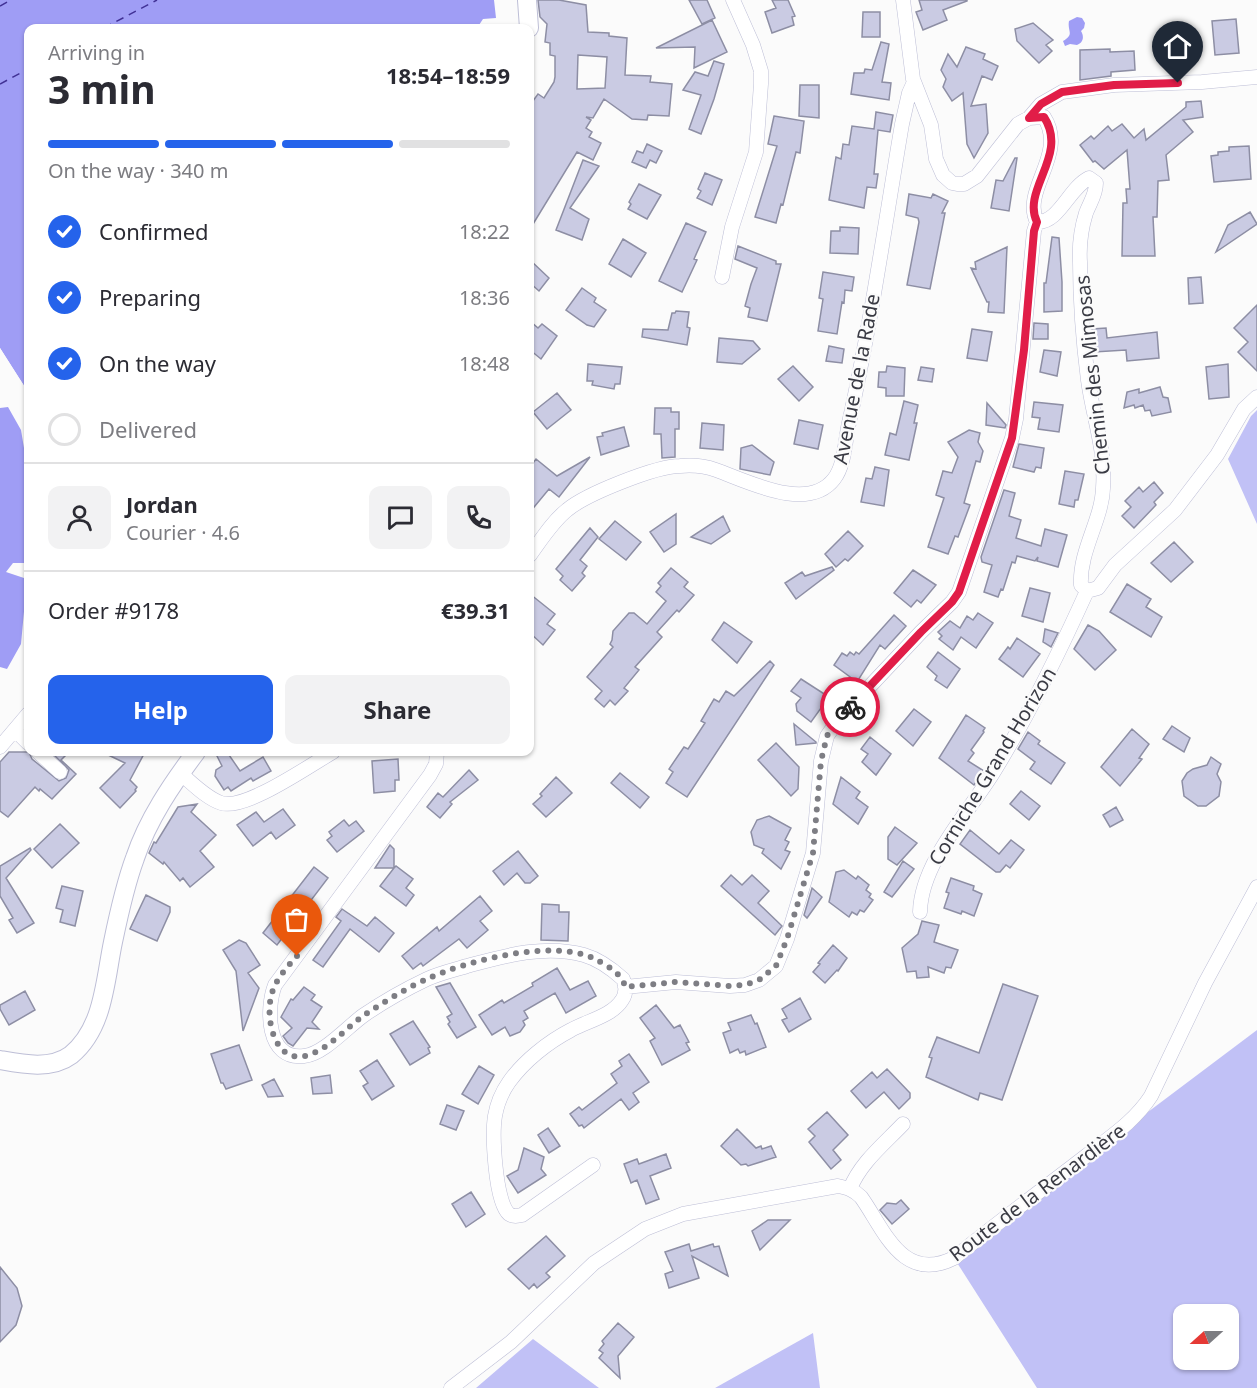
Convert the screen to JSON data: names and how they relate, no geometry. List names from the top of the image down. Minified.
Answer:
{"streets":{"street":["Chemin des Mimosas","Avenue de la Rade","Corniche Grand Horizon","Route de la Renardière"]},"crossings":[["Chemin des Mimosas","Corniche Grand Horizon"]],"north":"left","page":{"heading":["3 min","Arriving in","18:54–18:59"],"panel":["Jordan","Courier · 4.6","Order #9178","€39.31"],"bar":"On the way · 340 m","list":[["Confirmed","18:22"],["Preparing","18:36"],["On the way","18:48"],"Delivered"],"buttons":["Help","Share"]}}
